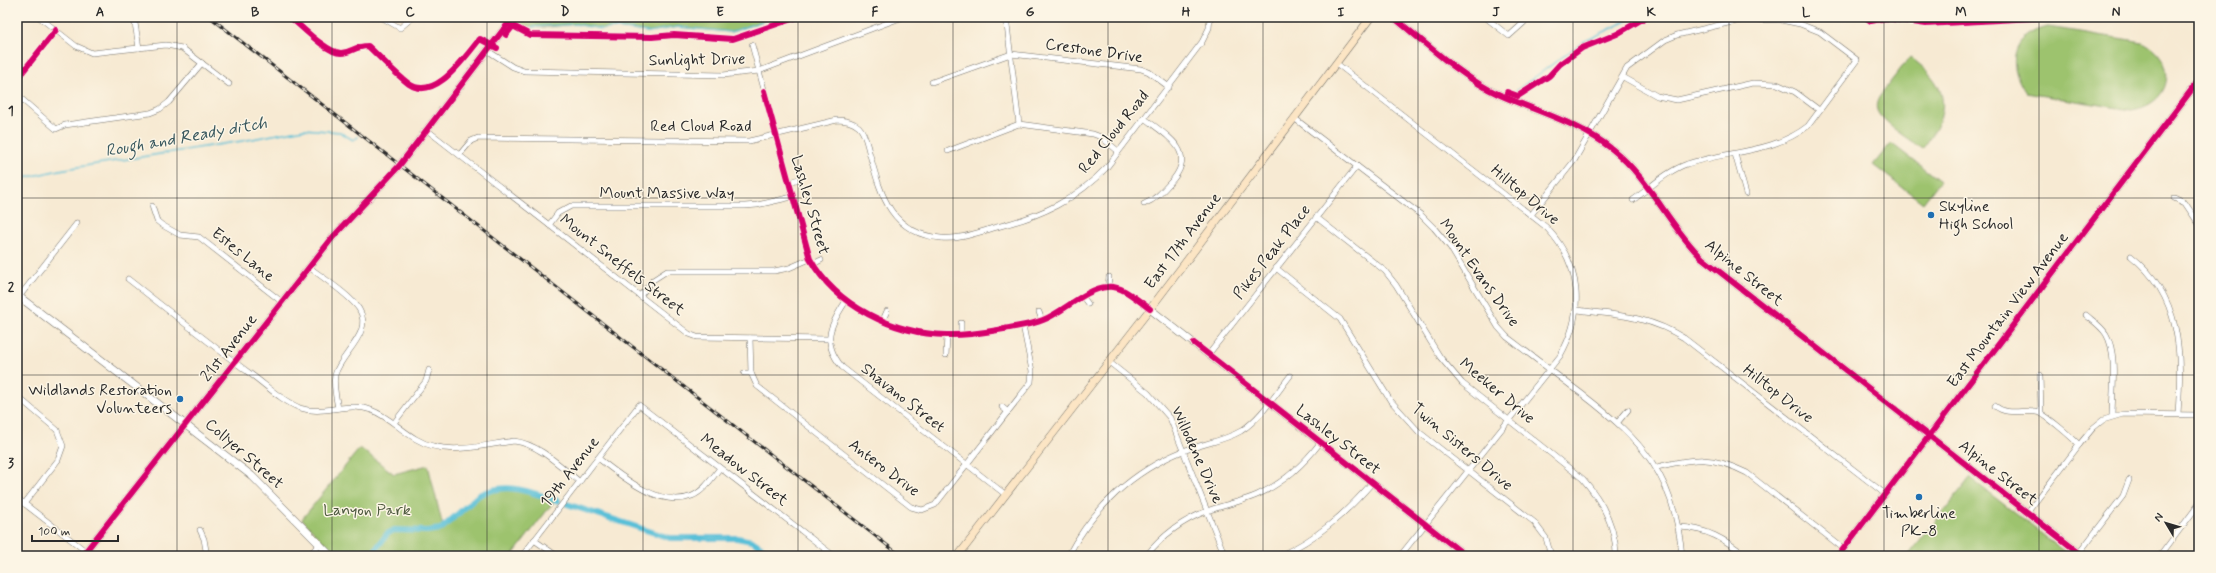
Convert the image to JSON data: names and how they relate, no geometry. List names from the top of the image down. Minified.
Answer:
{"streets":{"main road":["East 17th Avenue"],"street":["Crestone Drive","Sunlight Drive","Red Cloud Road","Mount Massive Way","Hilltop Drive","Lashley Street","Pikes Peak Place","Estes Lane","Mount Sneffels Street","Mount Evans Drive","Alpine Street","East Mountain View Avenue","21st Avenue","Meeker Drive","Shavano Street","Twin Sisters Drive","Collyer Street","Willodene Drive","Antero Drive","Meadow Street","19th Avenue"]},"crossings":[["Crestone Drive","Red Cloud Road"],["Sunlight Drive","Lashley Street"],["Sunlight Drive","21st Avenue"],["Red Cloud Road","Lashley Street"],["Red Cloud Road","Mount Sneffels Street"],["Mount Massive Way","Lashley Street"],["Mount Massive Way","Mount Sneffels Street"],["Hilltop Drive","East 17th Avenue"],["Hilltop Drive","East Mountain View Avenue"],["Lashley Street","East 17th Avenue"],["Lashley Street","Pikes Peak Place"],["Lashley Street","Antero Drive"],["East 17th Avenue","Mount Evans Drive"],["East 17th Avenue","Shavano Street"],["East 17th Avenue","Willodene Drive"],["Pikes Peak Place","Mount Evans Drive"],["Pikes Peak Place","Meeker Drive"],["Pikes Peak Place","Twin Sisters Drive"],["Estes Lane","21st Avenue"],["Mount Sneffels Street","21st Avenue"],["Mount Sneffels Street","Shavano Street"],["Alpine Street","East Mountain View Avenue"],["21st Avenue","Collyer Street"],["Shavano Street","Antero Drive"],["Meadow Street","19th Avenue"]],"water":["Rough and Ready ditch"],"parks":["Lanyon Park"],"places":["Skyline High School","Wildlands Restoration Volunteers","Timberline PK-8"],"scale_bar":"100 m","north":"top left","grid":{"columns":["A","B","C","D","E","F","G","H","I","J","K","L","M","N"],"rows":["1","2","3"]}}
